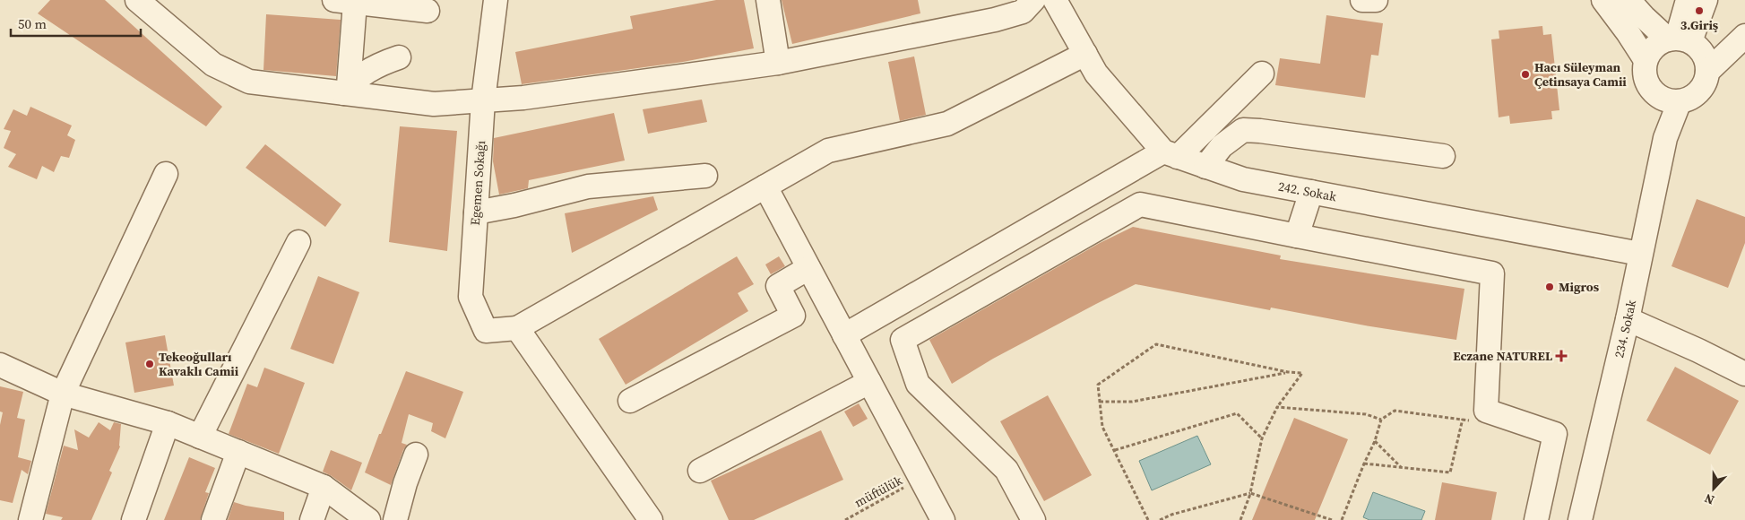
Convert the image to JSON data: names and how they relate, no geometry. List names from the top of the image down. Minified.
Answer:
{"streets":{"street":["Egemen Sokağı","242. Sokak","234. Sokak"],"path":["müftülük"]},"crossings":[["242. Sokak","234. Sokak"]],"places":{"other":["3.Giriş","Hacı Süleyman Çetinsaya Camii","Migros","Tekeoğulları Kavaklı Camii"],"health":["Eczane NATUREL"]},"scale_bar":"50 m","north":"bottom"}
